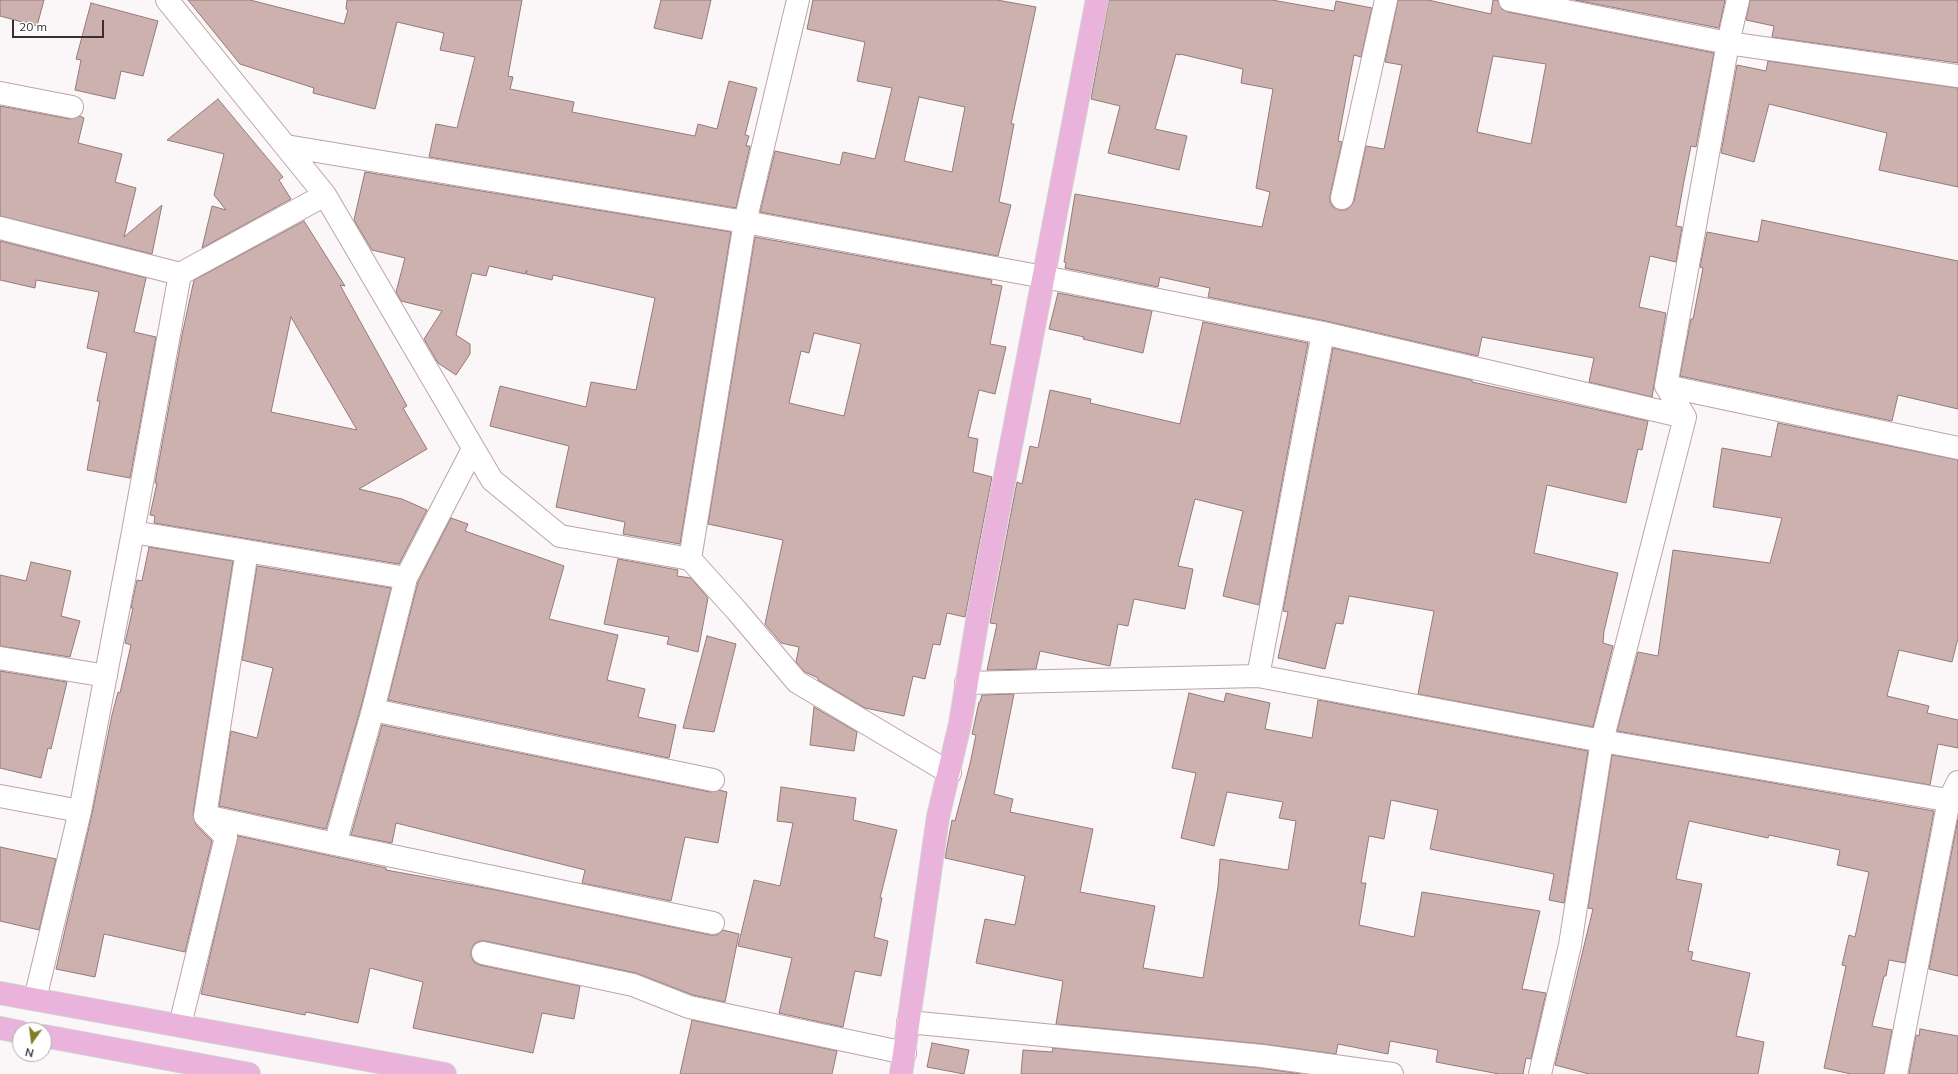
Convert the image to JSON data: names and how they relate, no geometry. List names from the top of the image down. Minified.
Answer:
{"scale_bar":"20 m","north":"bottom"}
